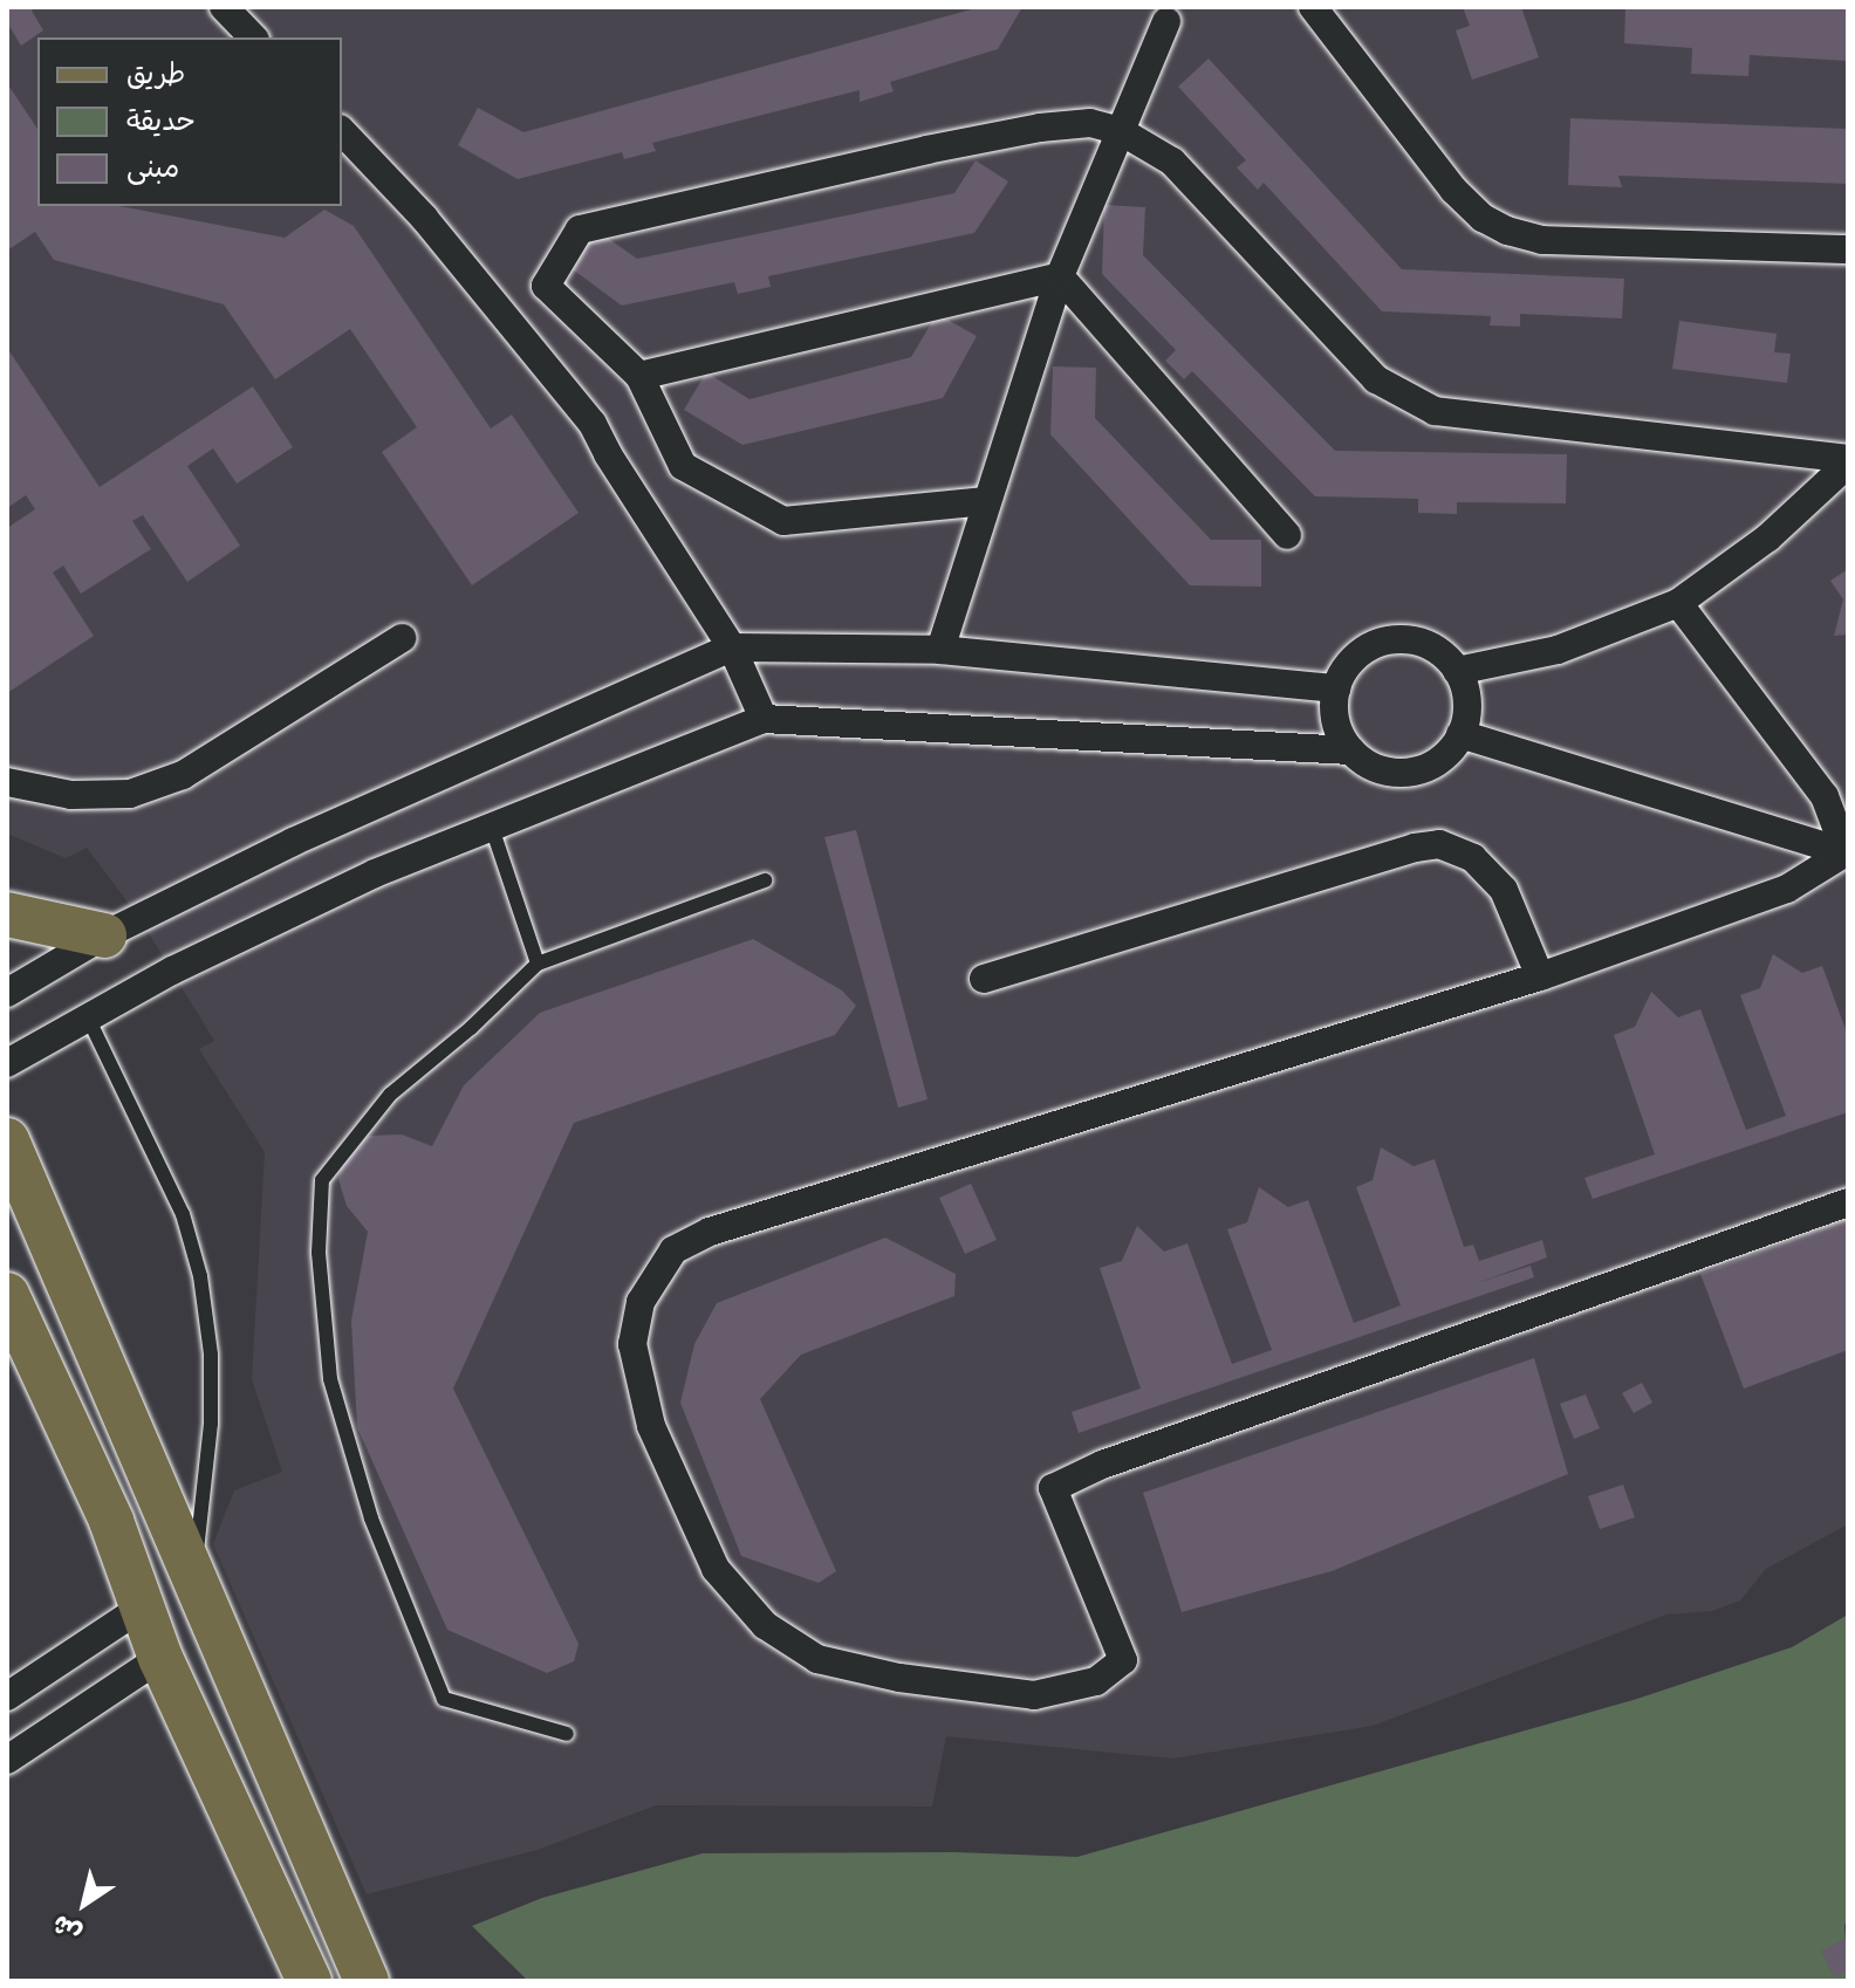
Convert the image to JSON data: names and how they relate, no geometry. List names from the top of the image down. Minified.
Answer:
{"legend":["طريق","حديقة","مبنى"],"north":"bottom left"}
